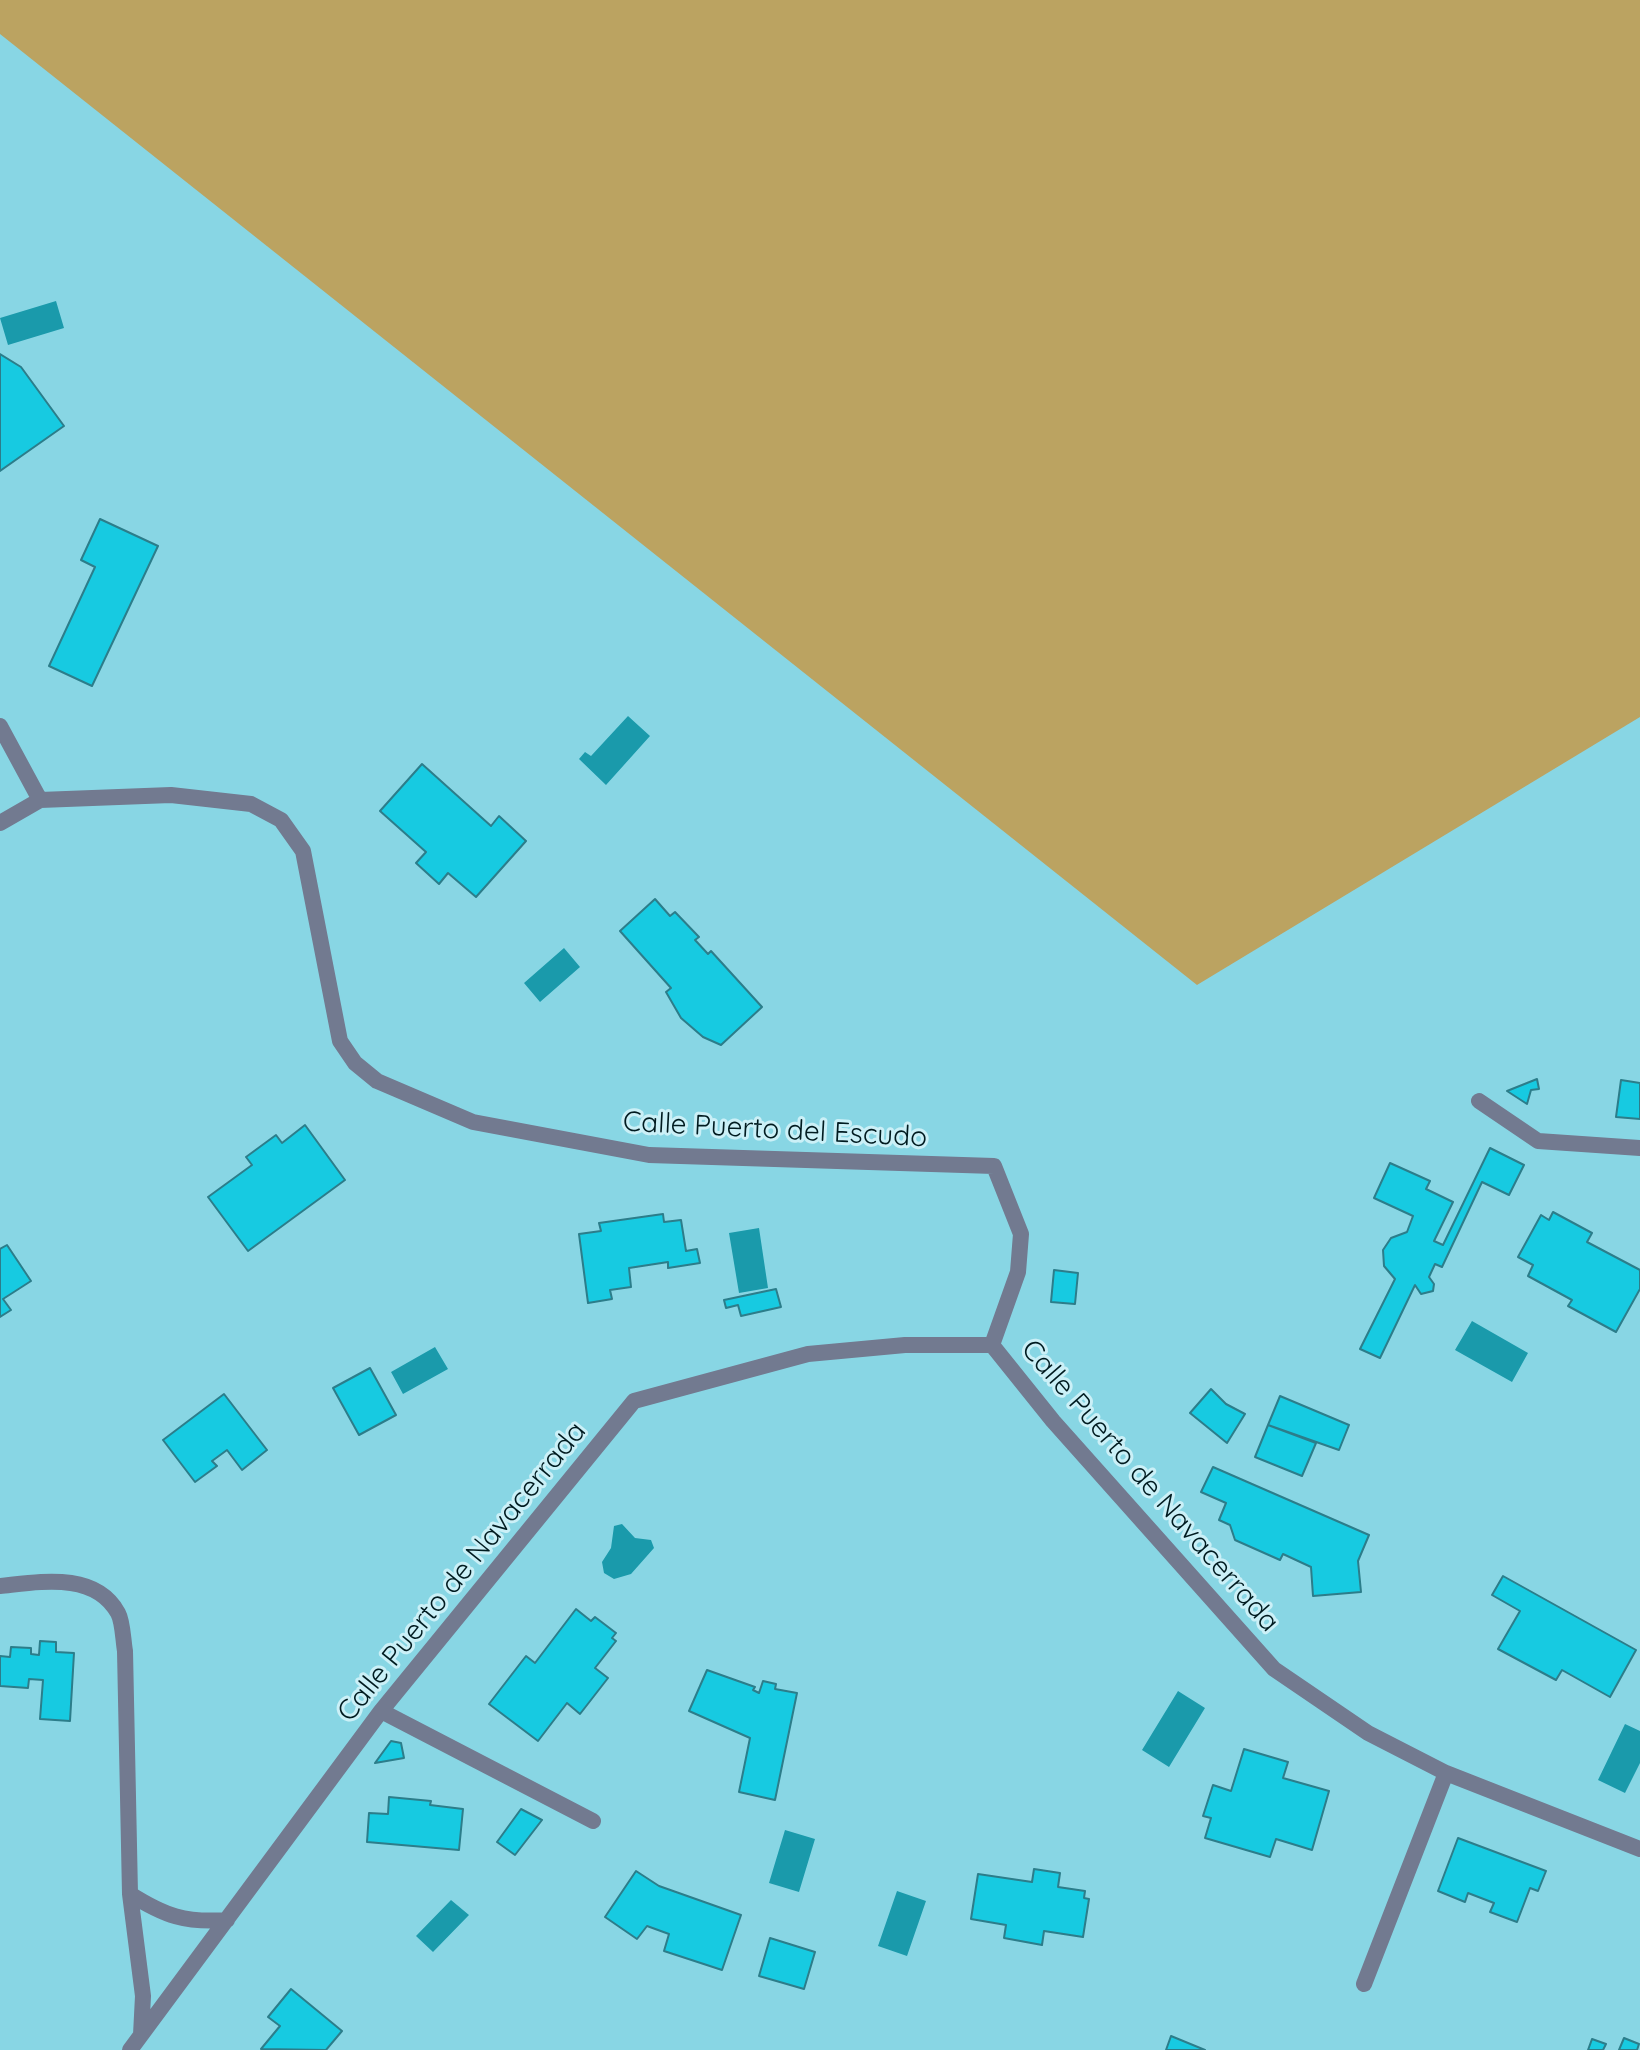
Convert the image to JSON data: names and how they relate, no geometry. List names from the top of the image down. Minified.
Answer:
{"streets":{"street":["Calle Puerto del Escudo","Calle Puerto de Navacerrada"]},"crossings":[["Calle Puerto del Escudo","Calle Puerto de Navacerrada"]]}
